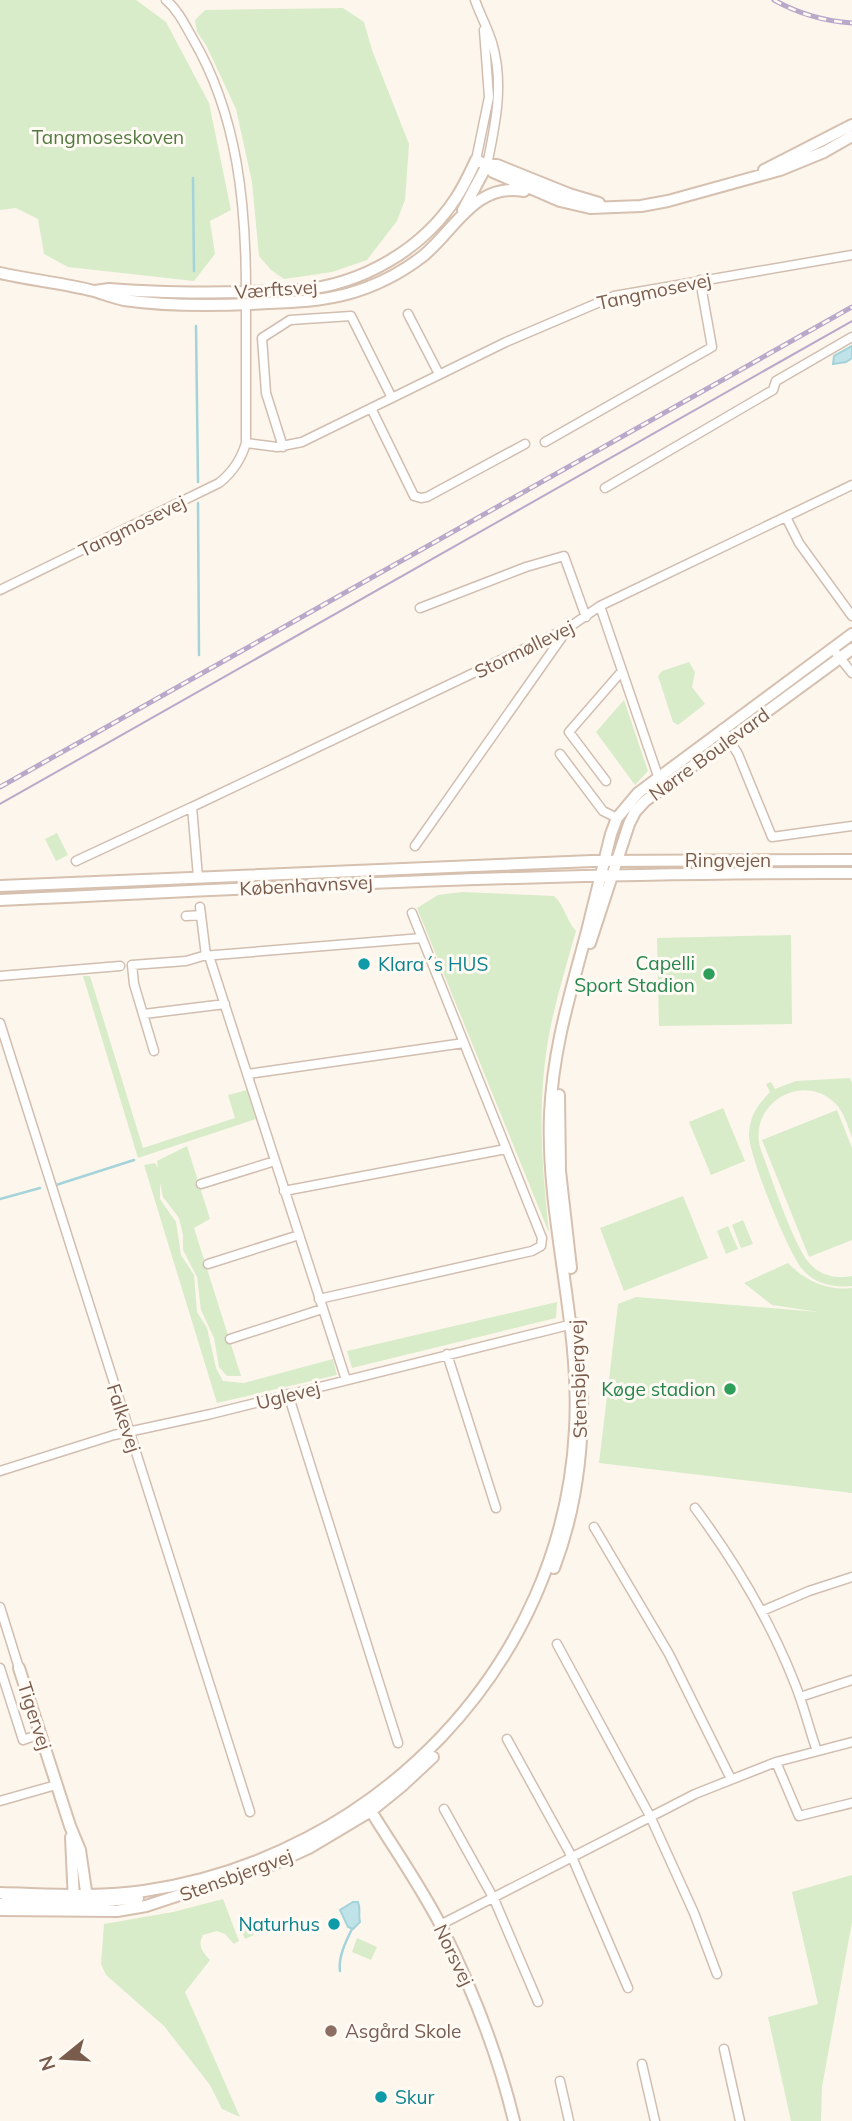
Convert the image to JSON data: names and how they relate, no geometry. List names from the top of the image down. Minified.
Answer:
{"streets":{"street":["Værftsvej","Tangmosevej","Stormøllevej","Nørre Boulevard","Ringvejen","Københavnsvej","Stensbjergvej","Uglevej","Falkevej","Tigervej","Norsvej"]},"crossings":[["Værftsvej","Tangmosevej"],["Nørre Boulevard","Ringvejen"],["Nørre Boulevard","Københavnsvej"],["Nørre Boulevard","Stensbjergvej"],["Ringvejen","Københavnsvej"],["Ringvejen","Stensbjergvej"],["Københavnsvej","Stensbjergvej"],["Stensbjergvej","Uglevej"],["Stensbjergvej","Tigervej"],["Stensbjergvej","Norsvej"],["Uglevej","Falkevej"]],"parks":["Tangmoseskoven"],"places":["Klara´s HUS","Capelli Sport Stadion","Køge stadion","Naturhus","Asgård Skole","Skur"],"north":"left"}
